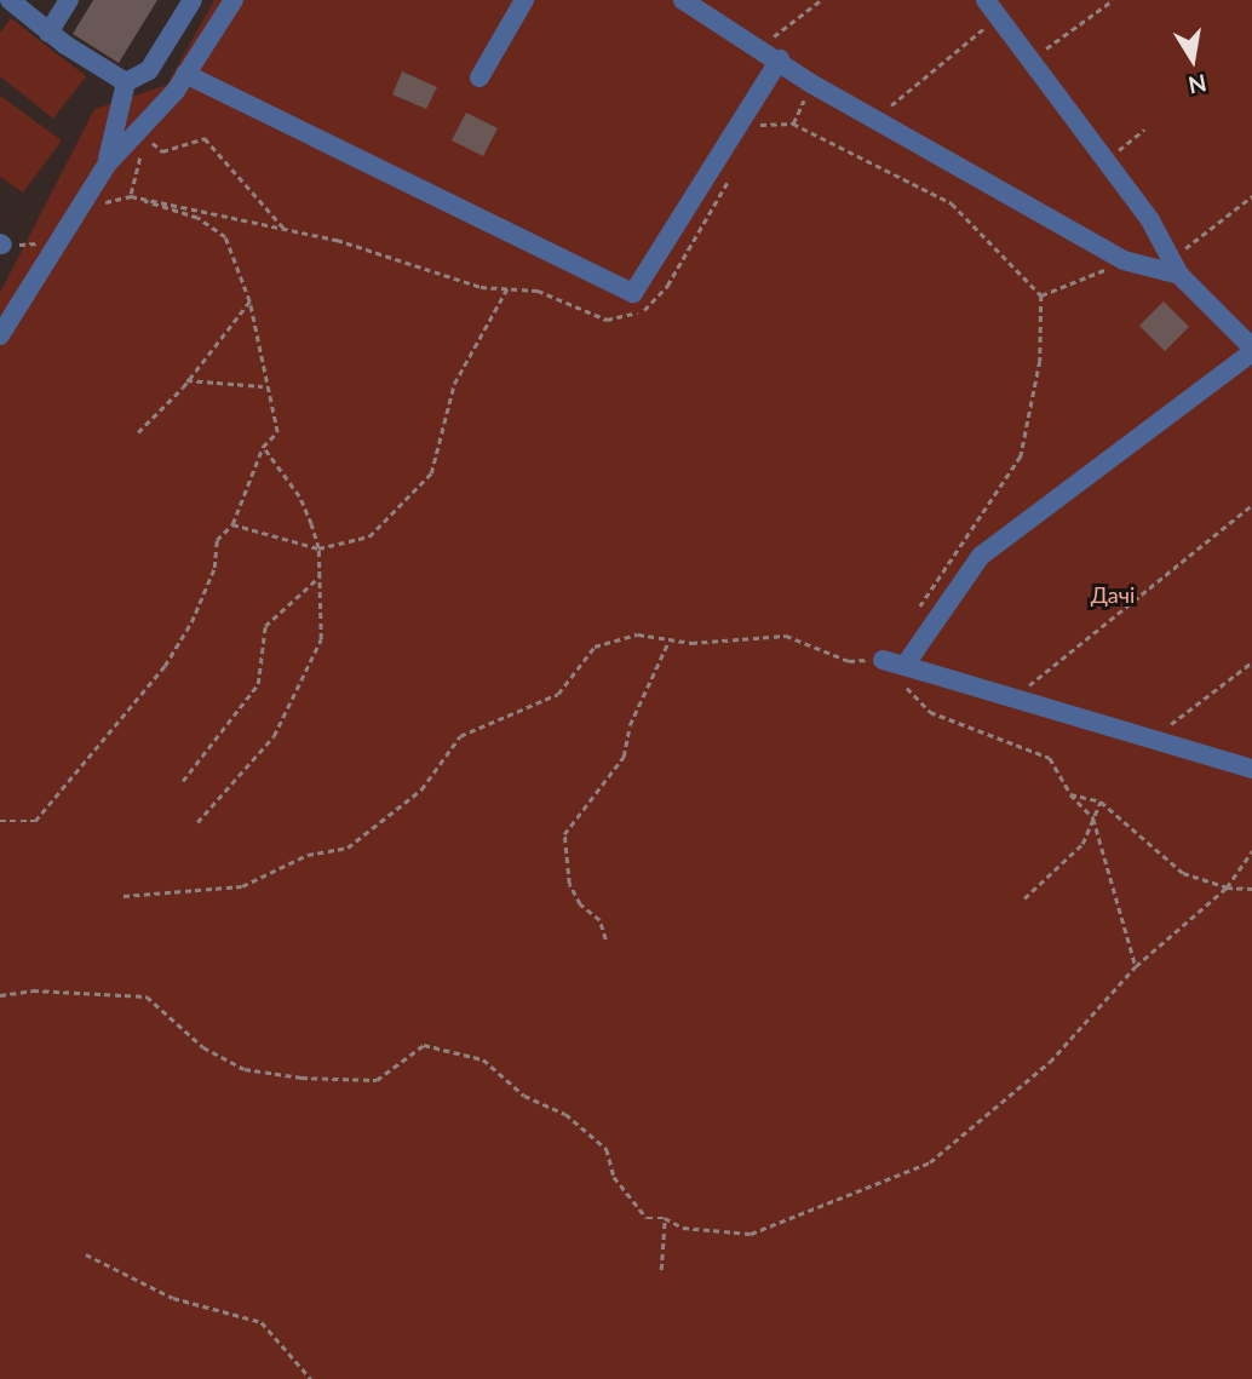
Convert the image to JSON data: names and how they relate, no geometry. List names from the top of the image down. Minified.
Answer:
{"parks":["Дачі"],"north":"bottom"}
